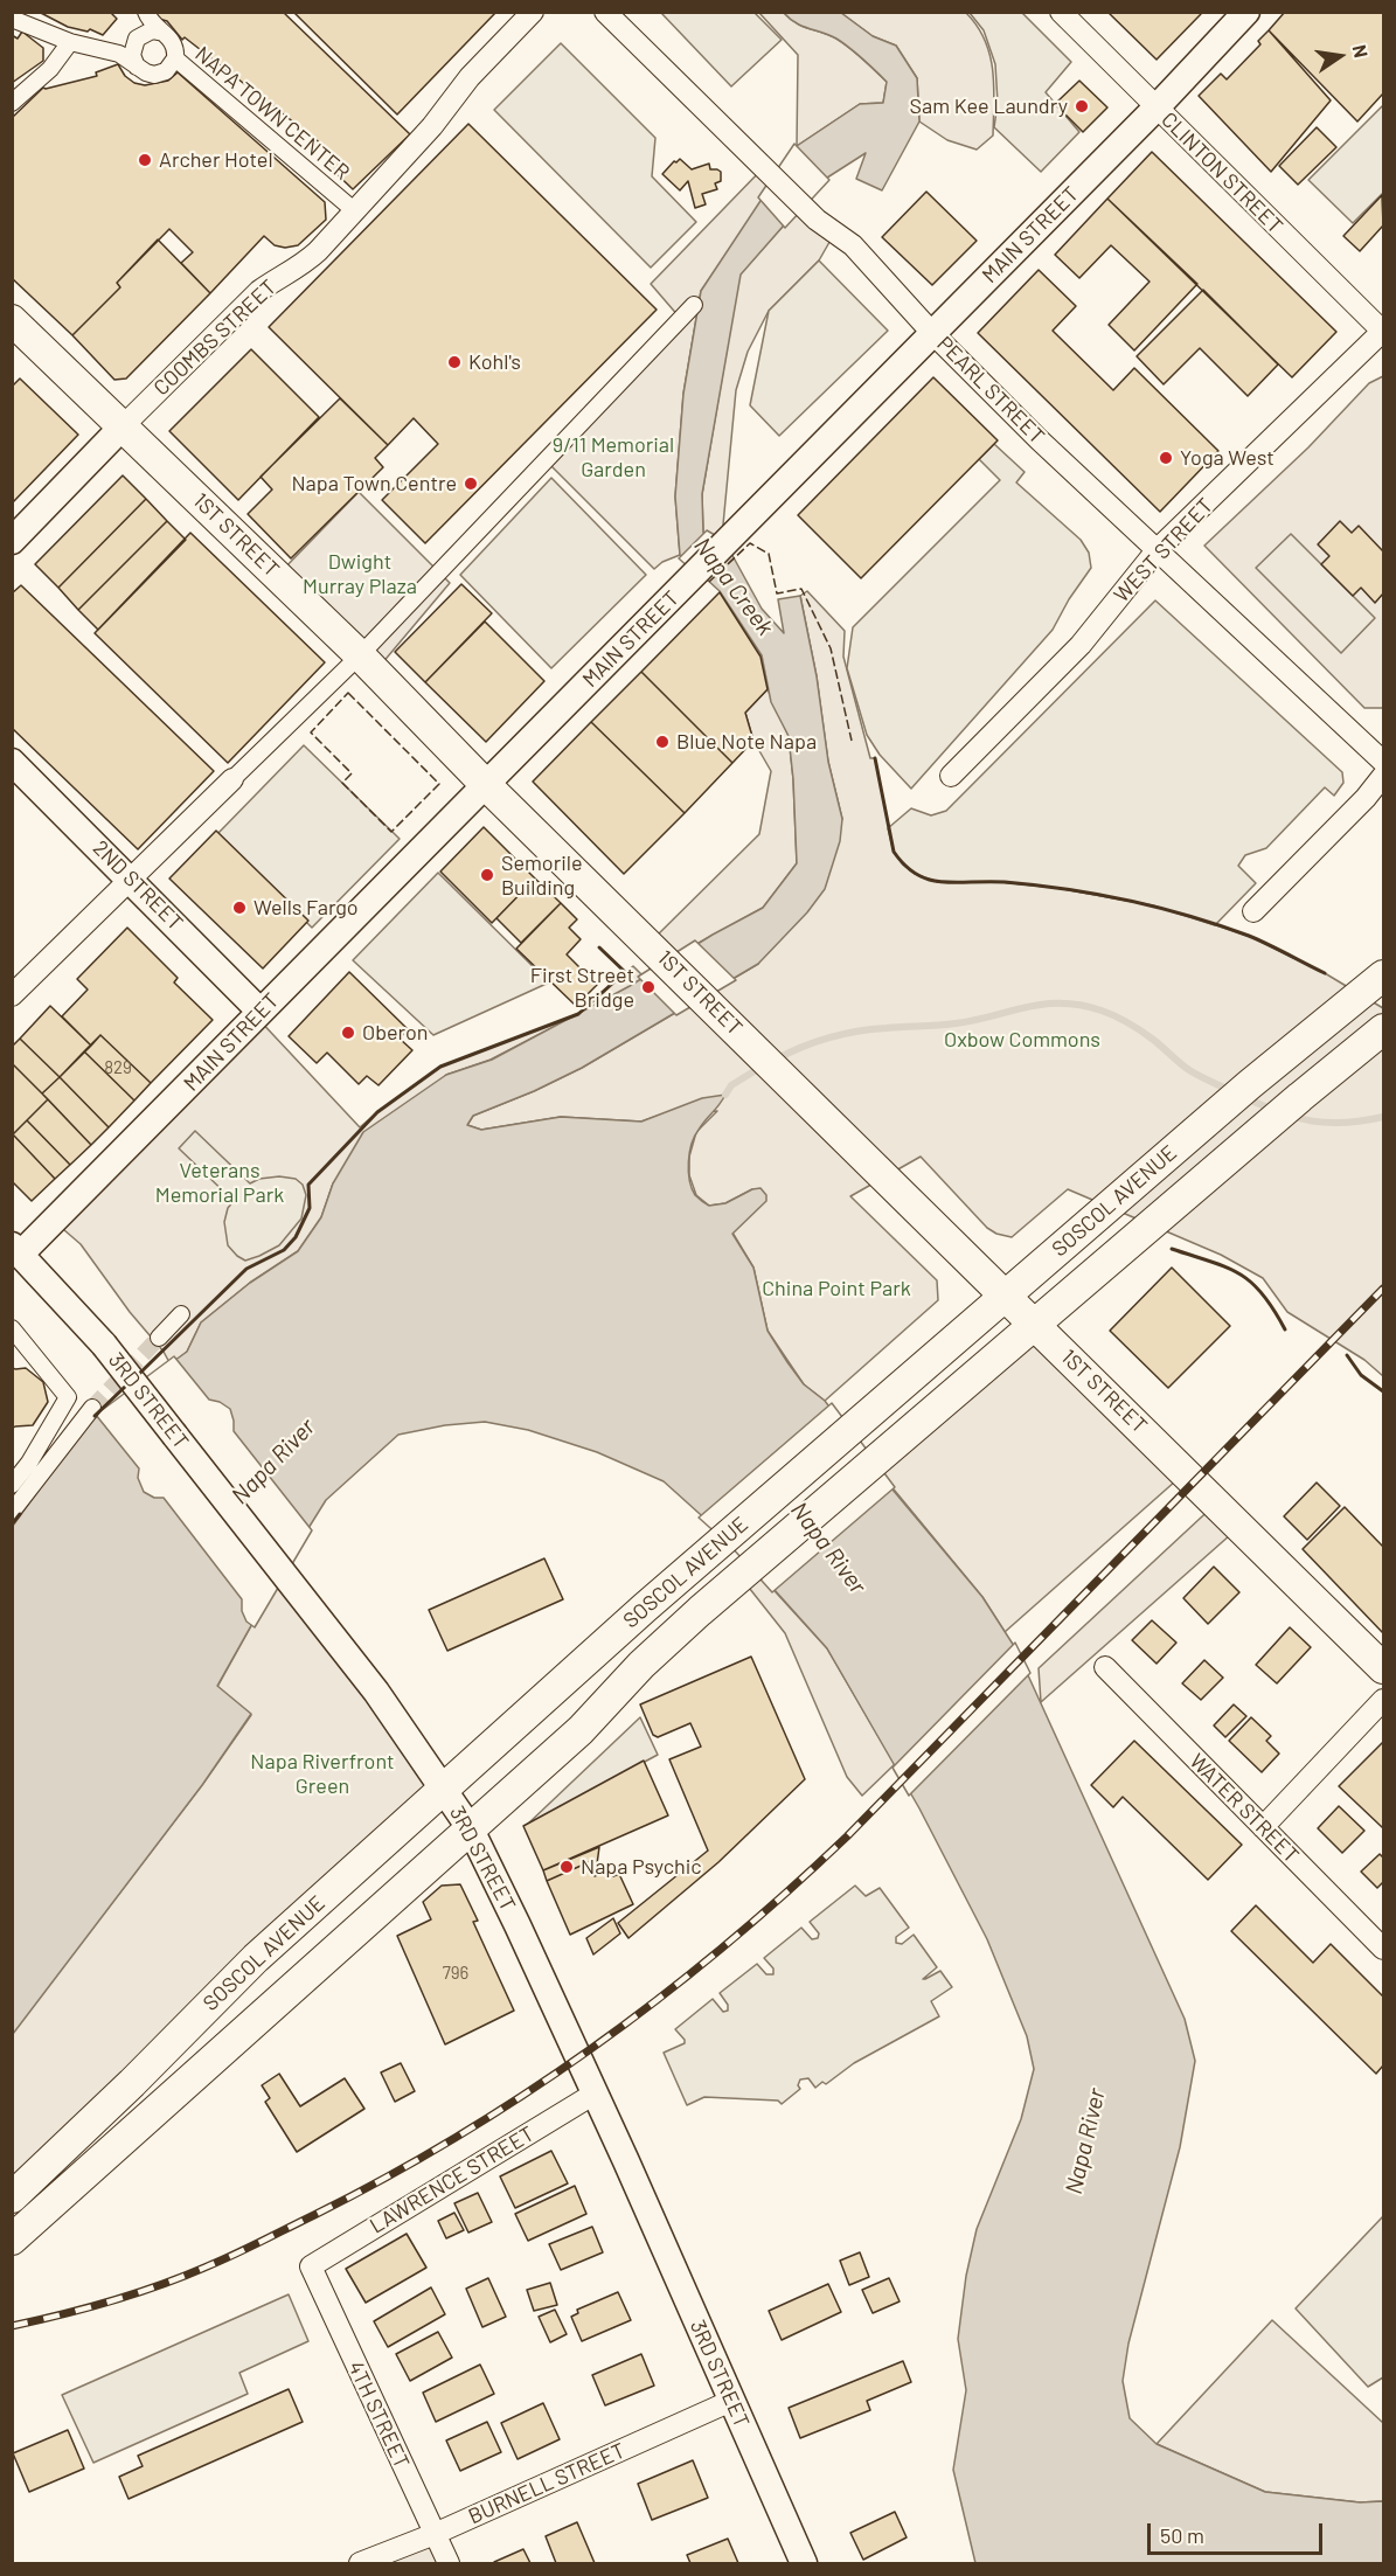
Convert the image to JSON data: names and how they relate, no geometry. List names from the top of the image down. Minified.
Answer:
{"streets":{"main road":["1ST STREET","SOSCOL AVENUE"],"street":["NAPA TOWN CENTER","CLINTON STREET","MAIN STREET","COOMBS STREET","PEARL STREET","WEST STREET","2ND STREET","3RD STREET","WATER STREET","LAWRENCE STREET","4TH STREET","BURNELL STREET"]},"crossings":[["NAPA TOWN CENTER","COOMBS STREET"],["CLINTON STREET","MAIN STREET"],["CLINTON STREET","WEST STREET"],["MAIN STREET","PEARL STREET"],["MAIN STREET","1ST STREET"],["MAIN STREET","2ND STREET"],["MAIN STREET","3RD STREET"],["COOMBS STREET","1ST STREET"],["PEARL STREET","WEST STREET"],["1ST STREET","SOSCOL AVENUE"],["SOSCOL AVENUE","3RD STREET"],["3RD STREET","LAWRENCE STREET"],["3RD STREET","BURNELL STREET"],["LAWRENCE STREET","4TH STREET"],["4TH STREET","BURNELL STREET"]],"water":["Napa Creek","Napa River"],"parks":["9/11 Memorial Garden","Dwight Murray Plaza","Oxbow Commons","Veterans Memorial Park","China Point Park","Napa Riverfront Green"],"places":["Sam Kee Laundry","Archer Hotel","Kohl's","Yoga West","Napa Town Centre","Blue Note Napa","Semorile Building","Wells Fargo","First Street Bridge","Oberon","Napa Psychic"],"house_numbers":["829","796"],"scale_bar":"50 m","north":"right"}
